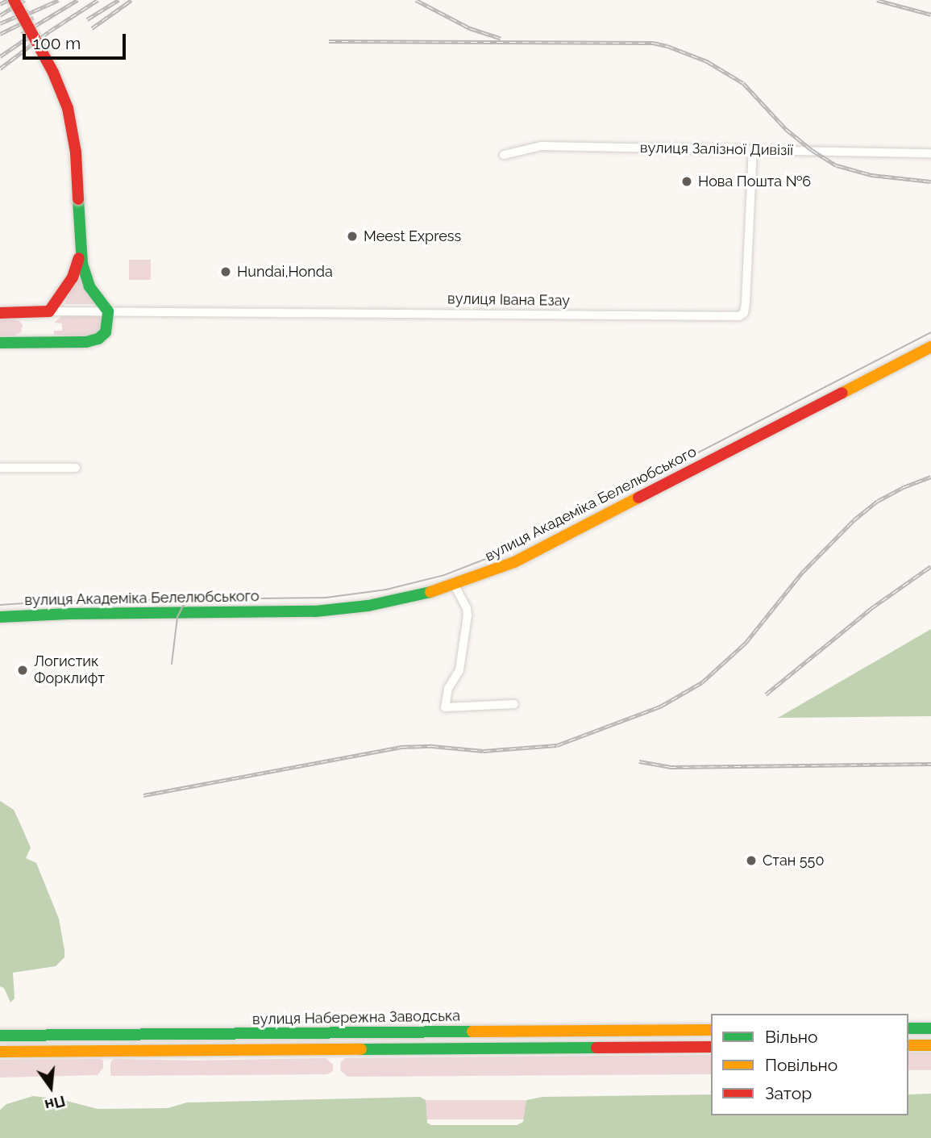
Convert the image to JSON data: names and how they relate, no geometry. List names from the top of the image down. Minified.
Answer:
{"streets":{"main road":["вулиця Івана Езау","вулиця Академіка Белелюбського","вулиця Набережна Заводська"],"street":["вулиця Залізної Дивізії"]},"crossings":[["вулиця Залізної Дивізії","вулиця Івана Езау"]],"places":["Нова Пошта №6","Meest Express","Hundai,Honda","Логистик Форклифт","Стан 550"],"legend":["Вільно","Повільно","Затор"],"scale_bar":"100 m","north":"bottom"}
